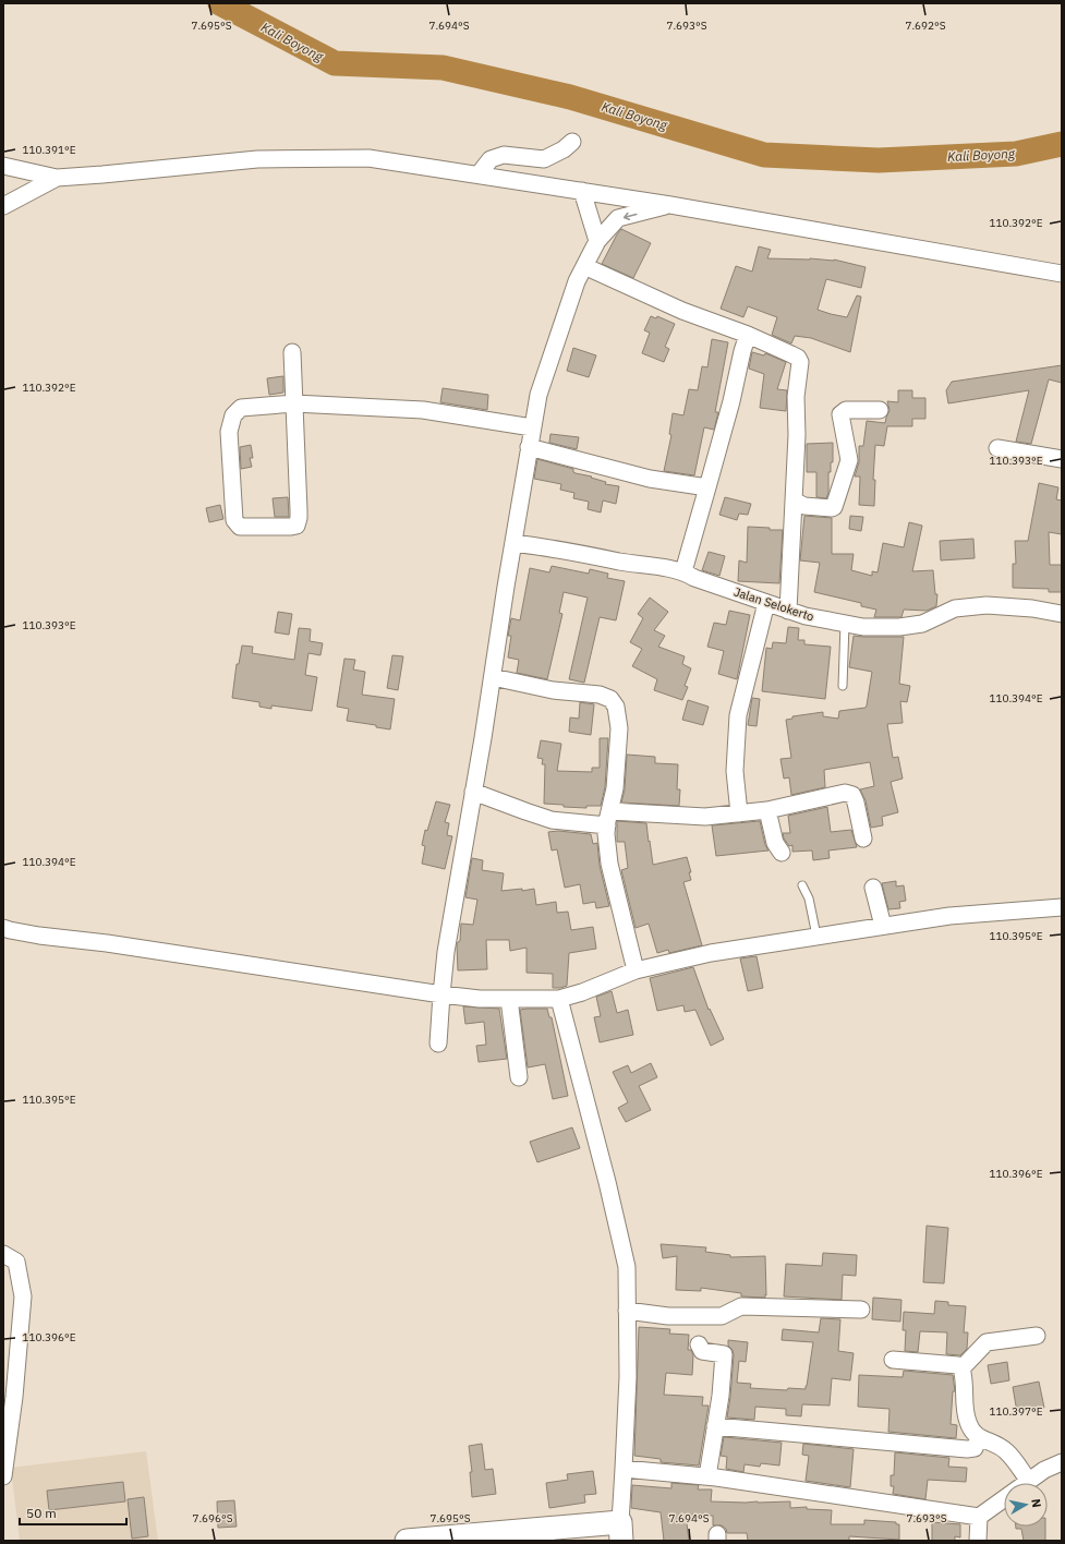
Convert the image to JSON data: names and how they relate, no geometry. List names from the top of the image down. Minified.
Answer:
{"streets":{"street":["Jalan Selokerto"]},"water":["Kali Boyong"],"scale_bar":"50 m","north":"right","coordinates":["7.695°S","7.694°S","7.692°S","7.693°S","110.391°E","110.392°E","110.393°E","110.394°E","110.395°E","110.396°E","110.397°E","7.696°S"]}
